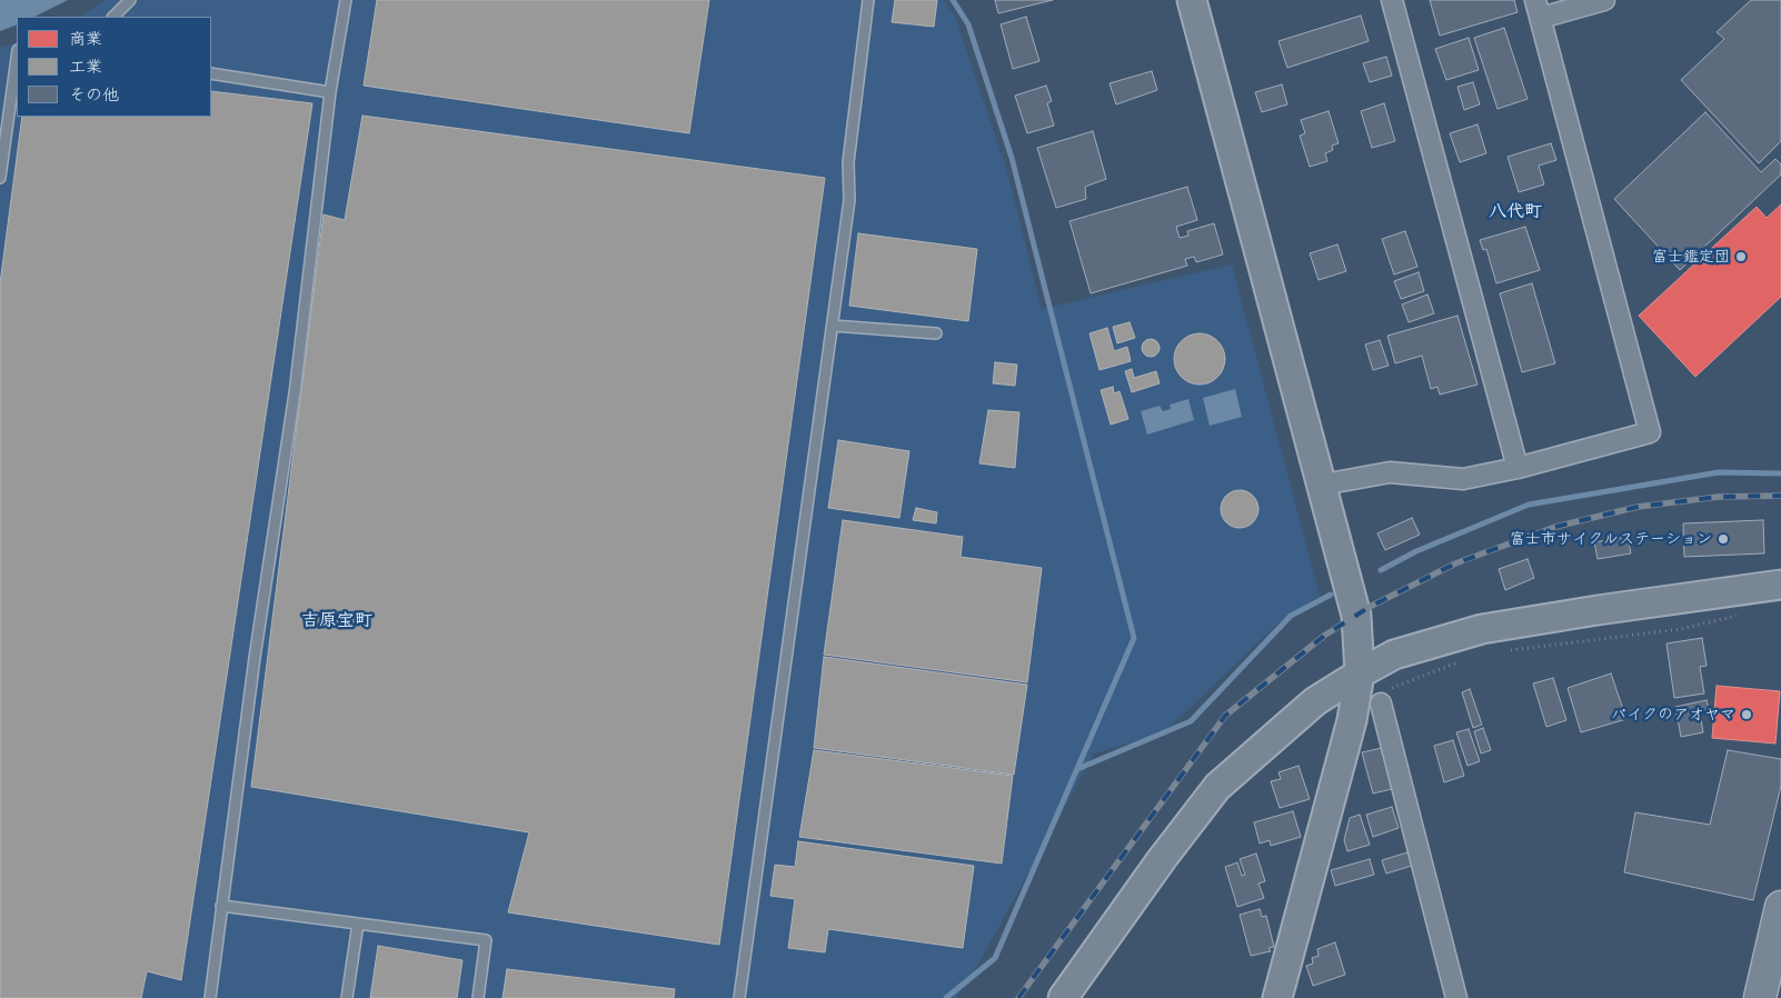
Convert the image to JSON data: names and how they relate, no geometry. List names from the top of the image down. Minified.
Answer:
{"districts":["八代町","吉原宝町"],"places":["富士鑑定団","富士市サイクルステーション","バイクのアオヤマ"],"legend":["商業","工業","その他"]}
